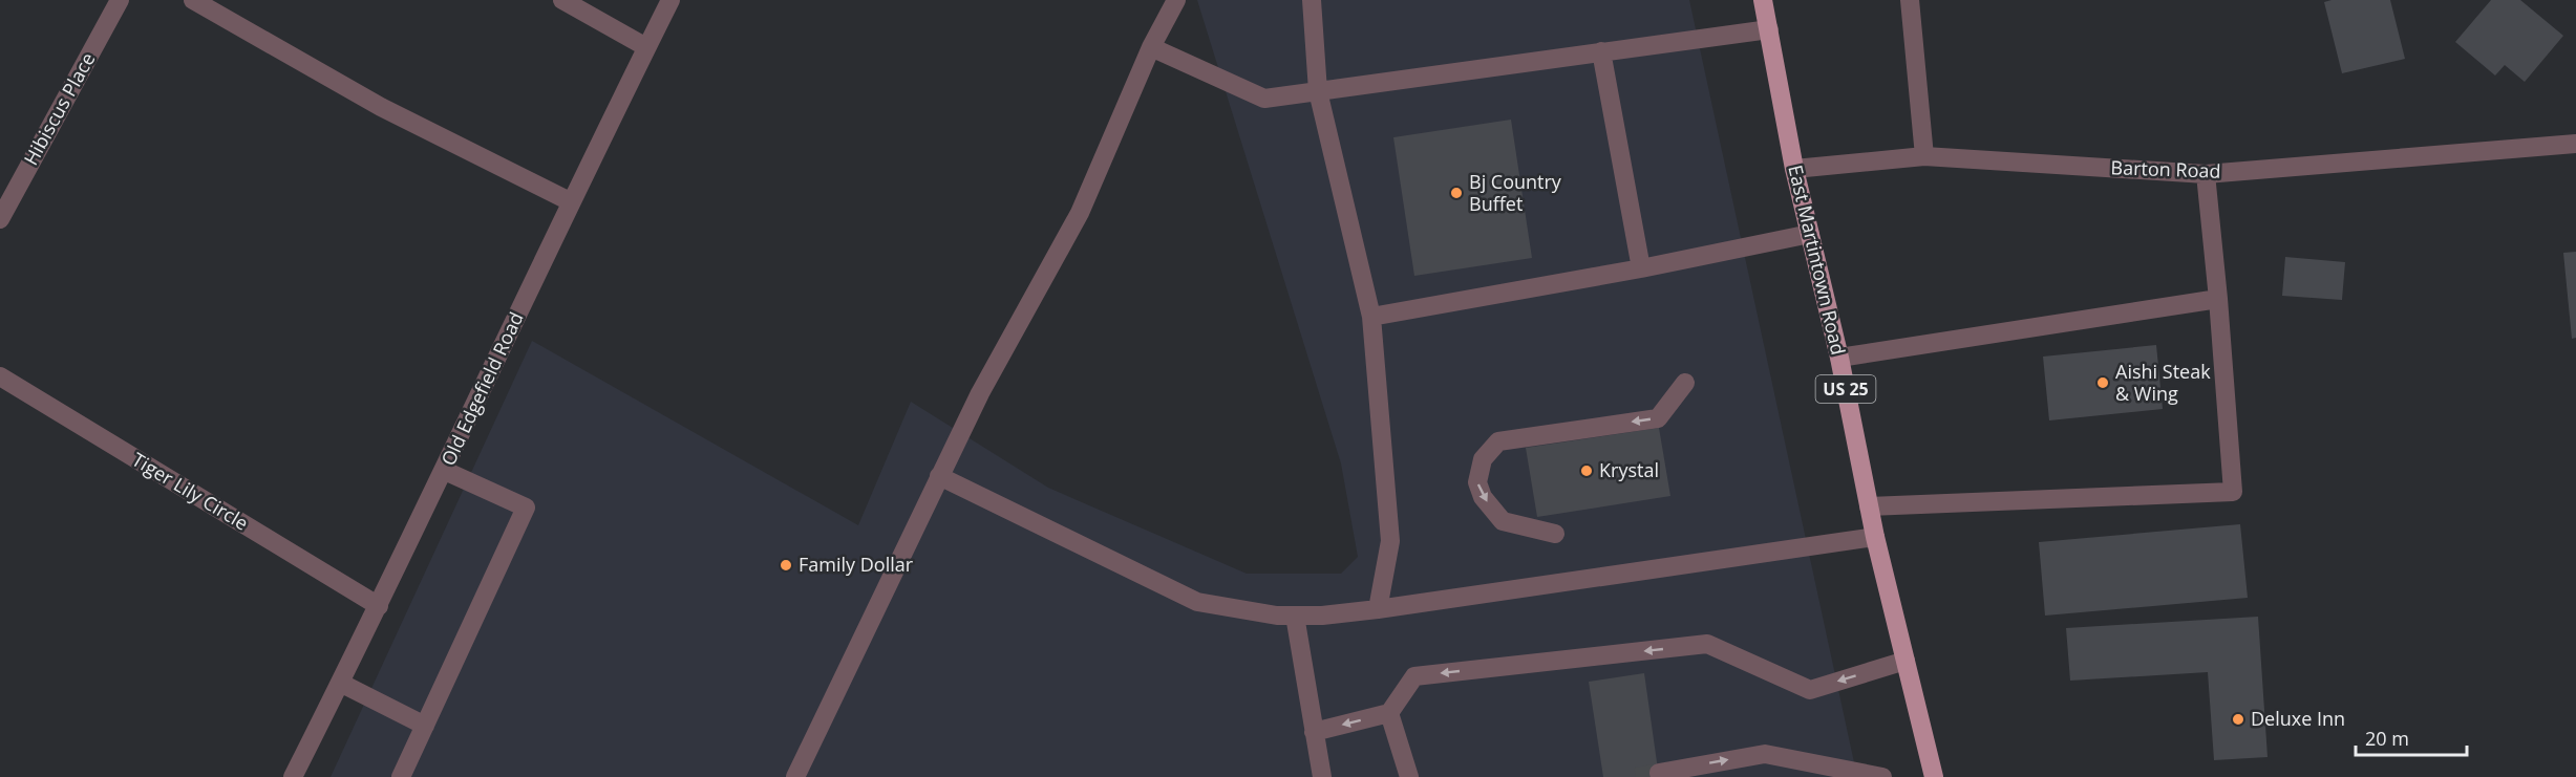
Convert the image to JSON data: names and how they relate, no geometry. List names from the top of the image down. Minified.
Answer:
{"streets":{"main road":["East Martintown Road","US 25"],"street":["Hibiscus Place","Barton Road","Old Edgefield Road","Tiger Lily Circle"]},"crossings":[["Barton Road","East Martintown Road"],["Old Edgefield Road","Tiger Lily Circle"]],"places":["Bj Country Buffet","Aishi Steak & Wing","Krystal","Family Dollar","Deluxe Inn"],"scale_bar":"20 m"}
